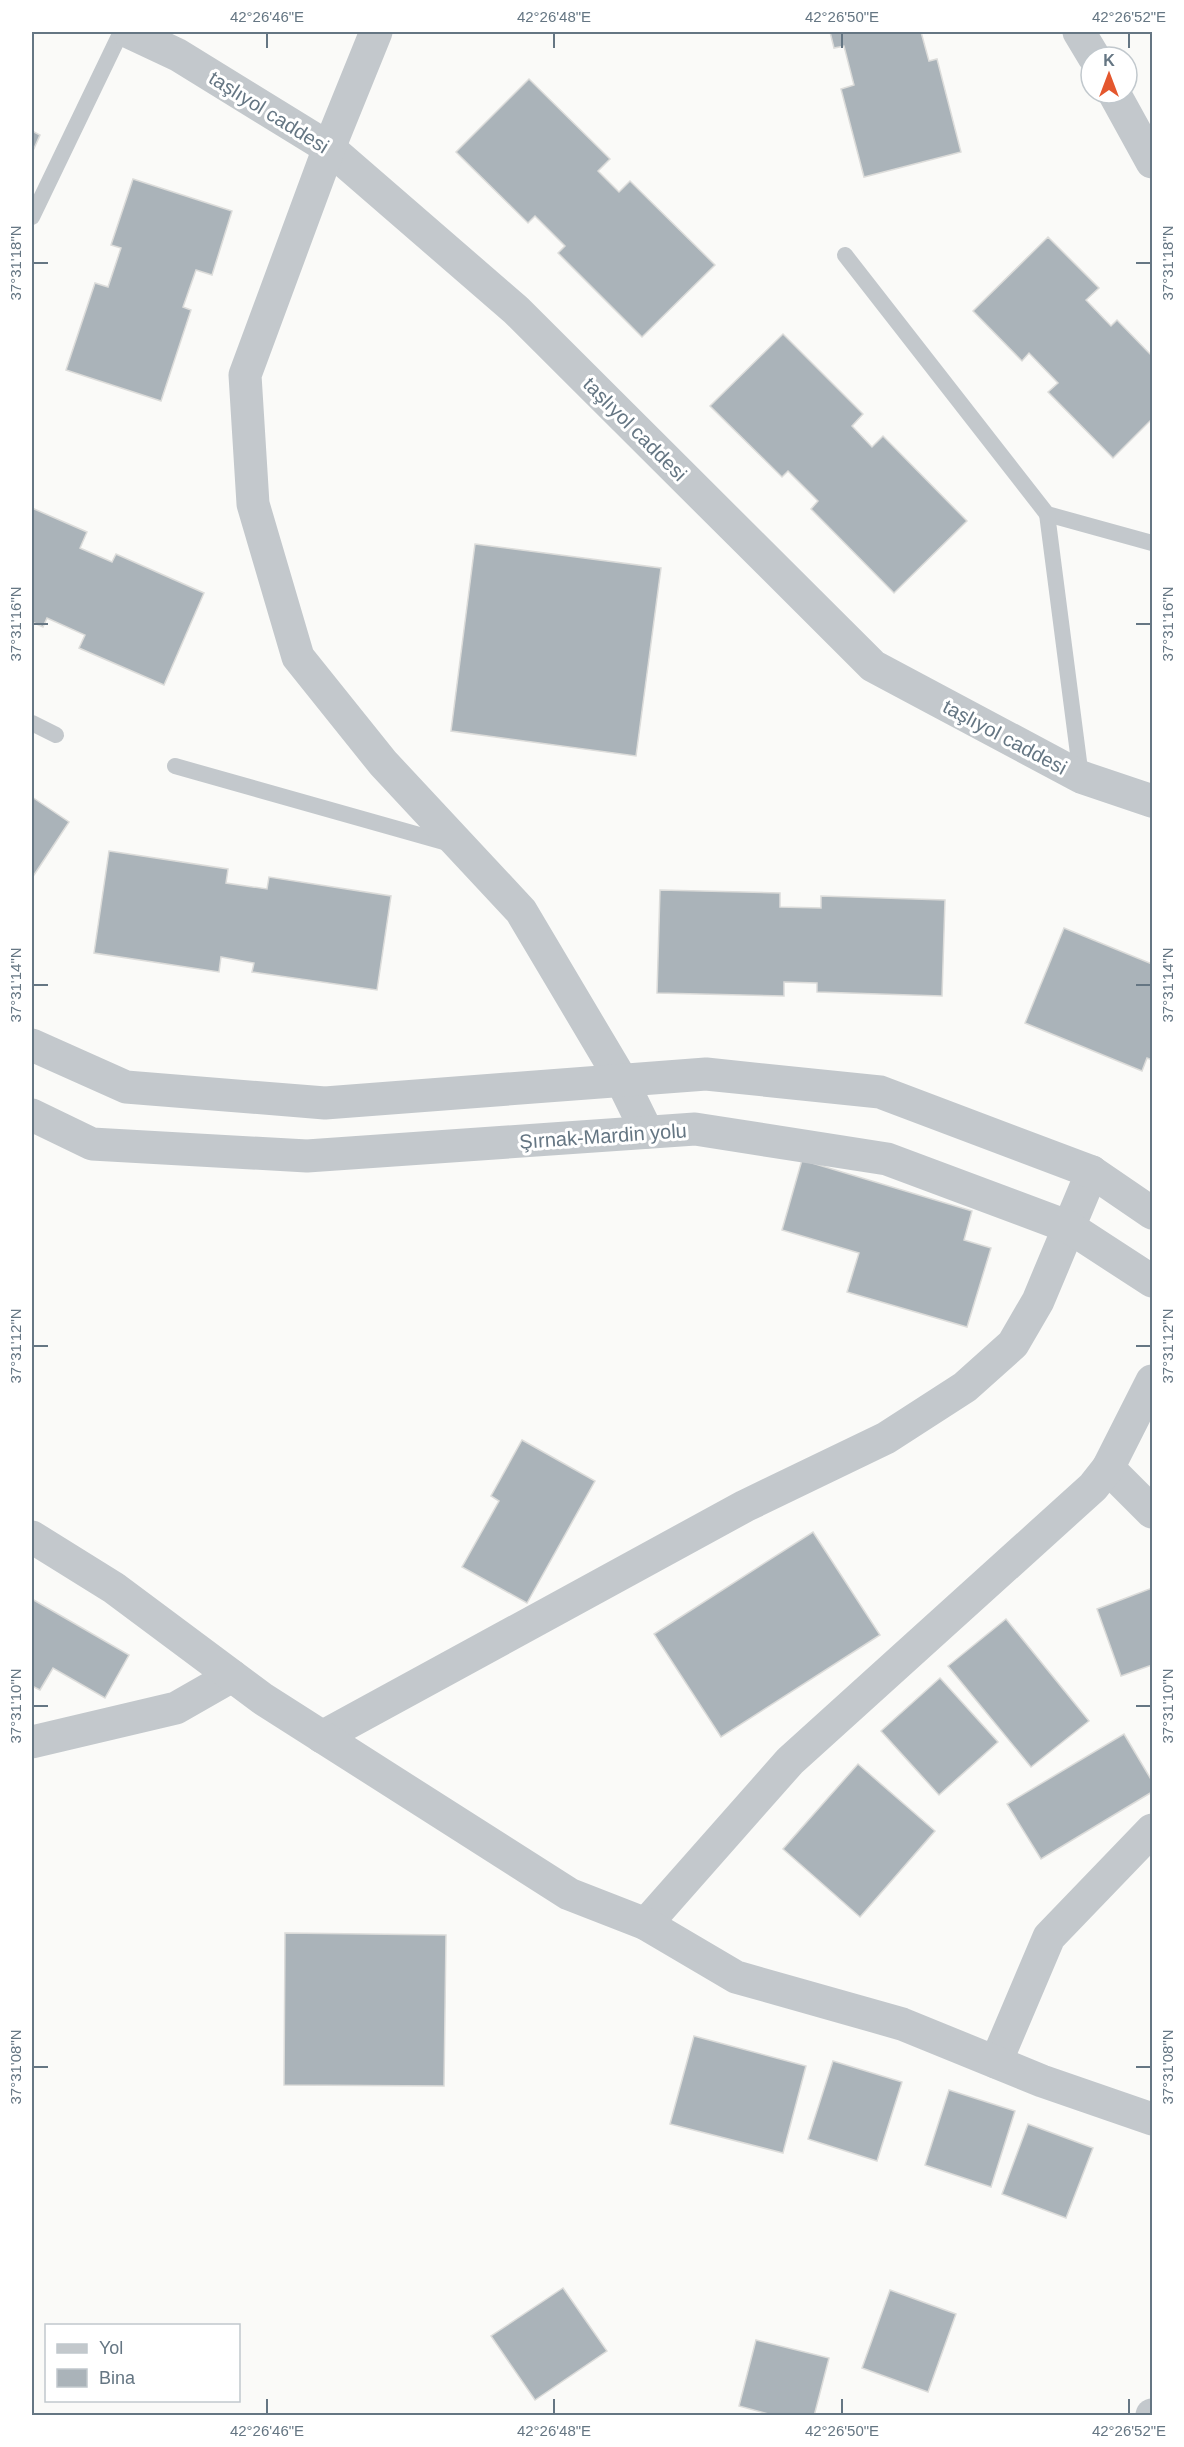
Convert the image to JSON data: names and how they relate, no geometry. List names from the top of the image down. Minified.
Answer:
{"streets":{"street":["taşlıyol caddesi","Şırnak-Mardin yolu"]},"legend":["Yol","Bina"],"north":"top","coordinates":["42°26'46\"E","42°26'48\"E","42°26'50\"E","42°26'52\"E","37°31'18\"N","37°31'16\"N","37°31'14\"N","37°31'12\"N","37°31'10\"N","37°31'08\"N"]}
